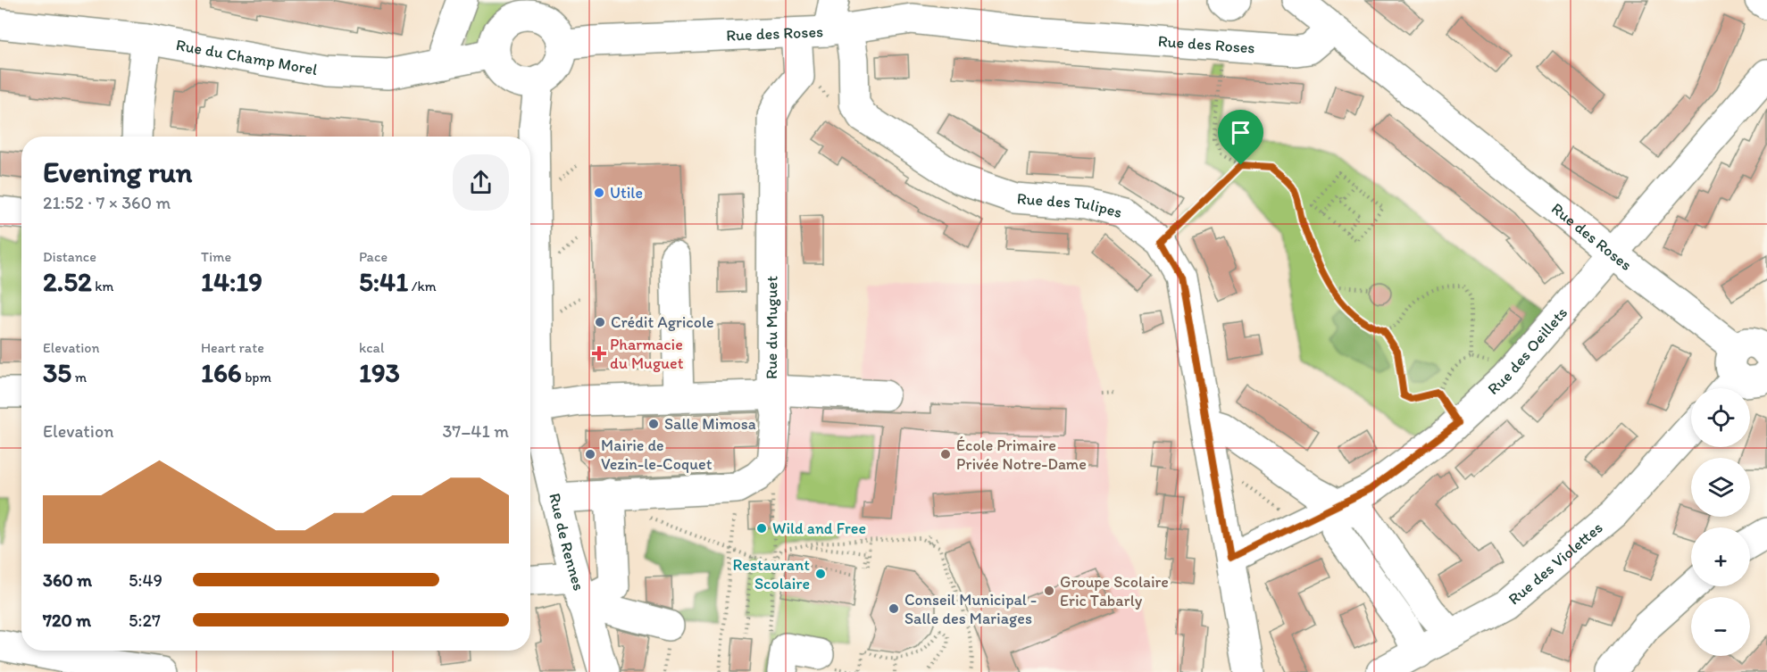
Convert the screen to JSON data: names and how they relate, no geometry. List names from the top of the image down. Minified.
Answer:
{"streets":{"street":["Rue des Roses","Rue du Champ Morel","Rue des Tulipes","Rue du Muguet","Rue des Oeillets","Rue de Rennes","Rue des Violettes"]},"crossings":[["Rue des Roses","Rue du Champ Morel"],["Rue des Roses","Rue des Tulipes"],["Rue des Roses","Rue du Muguet"],["Rue des Roses","Rue des Oeillets"],["Rue des Roses","Rue de Rennes"],["Rue du Champ Morel","Rue de Rennes"],["Rue des Tulipes","Rue des Oeillets"],["Rue du Muguet","Rue de Rennes"]],"places":{"other":["Utile","Crédit Agricole","Salle Mimosa","Mairie de Vezin-le-Coquet","École Primaire Privée Notre-Dame","Wild and Free","Restaurant Scolaire","Groupe Scolaire Eric Tabarly","Conseil Municipal - Salle des Mariages"],"health":["Pharmacie du Muguet"]},"page":{"heading":["Evening run","21:52 · 7 × 360 m"],"stats":[["Distance","2.52 km"],["Time","14:19"],["Pace","5:41 /km"],["Elevation","35 m"],["Heart rate","166 bpm"],["kcal","193"]],"map_buttons":["+","−"],"chart":["Elevation","37–41 m"],"list":[{"name":"360 m","note":"5:49"},{"name":"720 m","note":"5:27"}]}}
